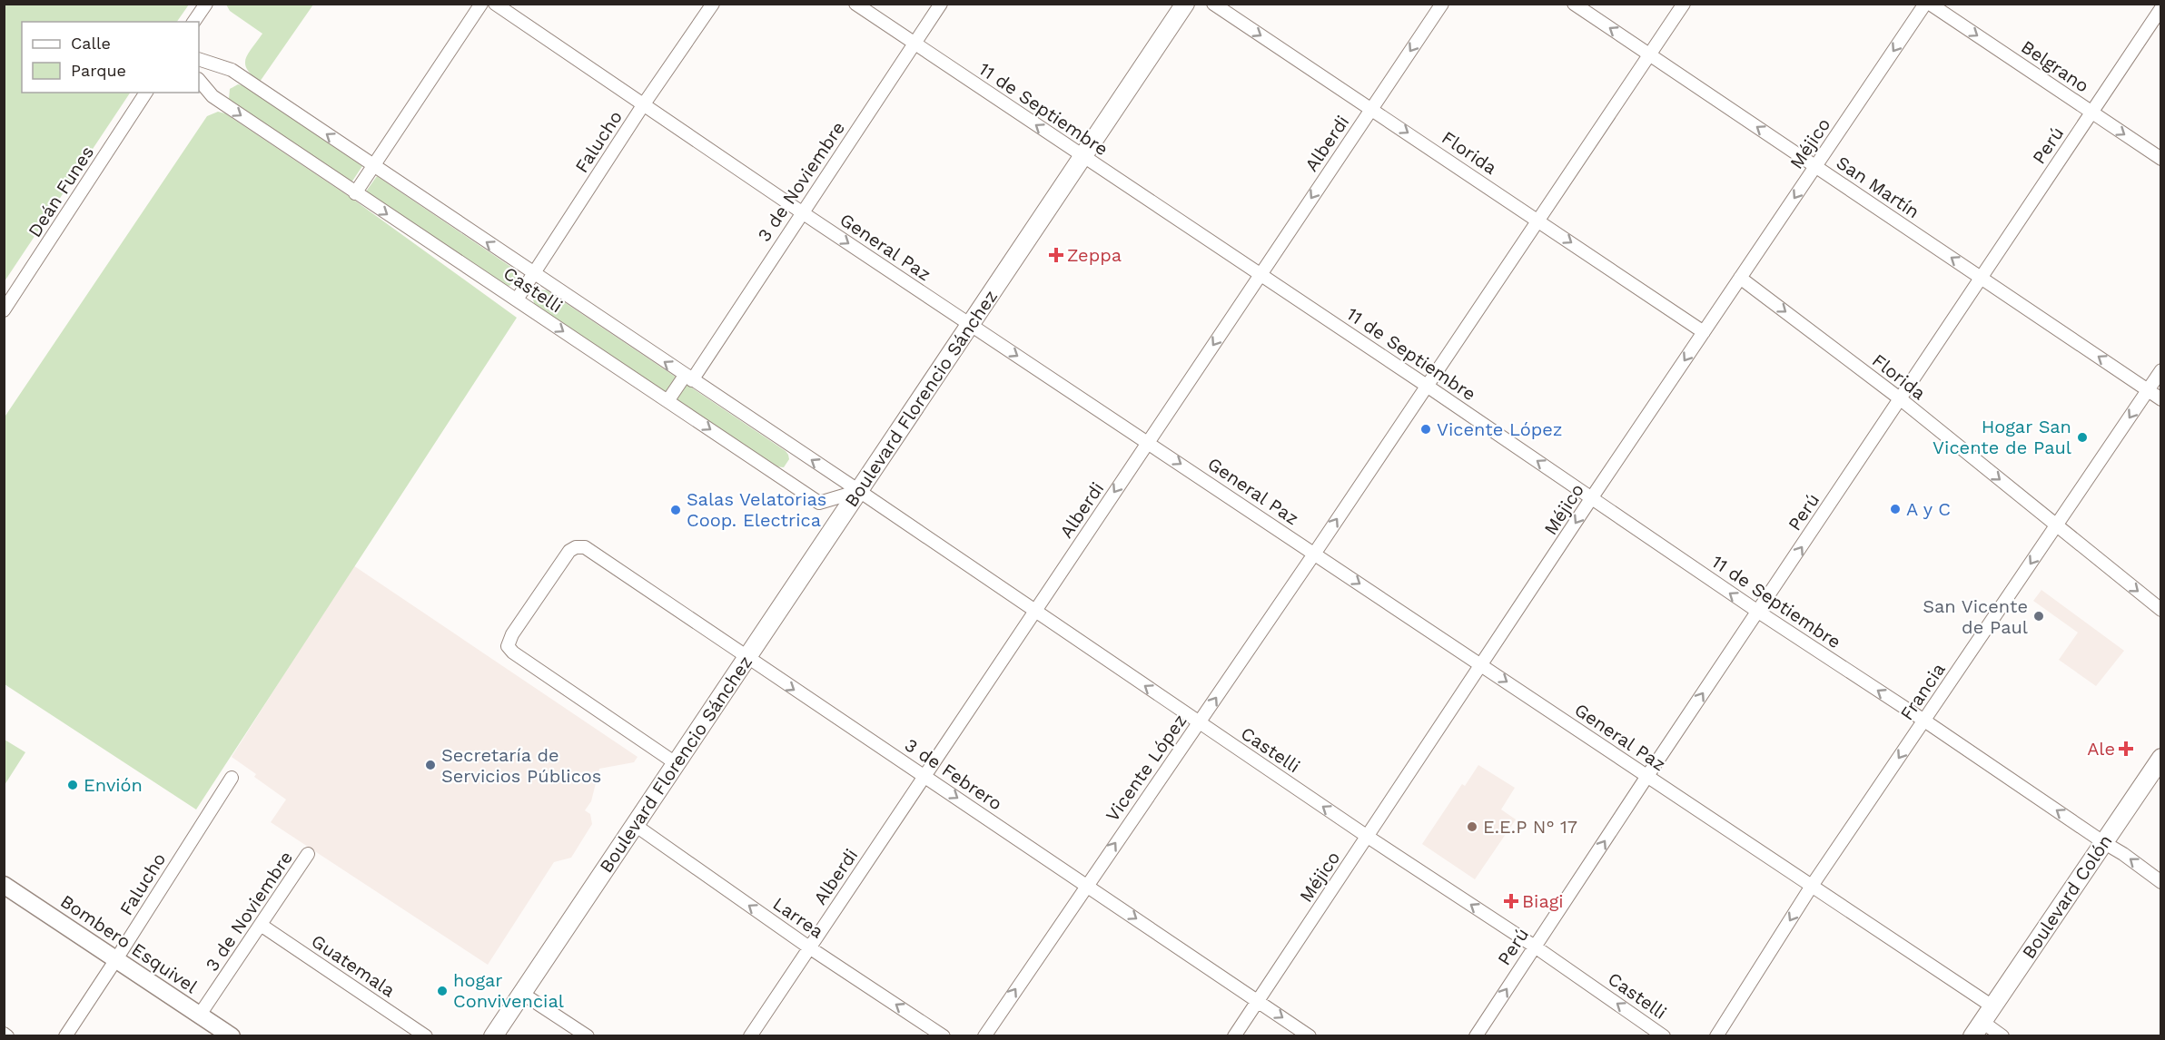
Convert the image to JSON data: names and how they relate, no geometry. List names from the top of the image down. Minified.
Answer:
{"streets":{"main road":["Boulevard Florencio Sánchez","Boulevard Colón"],"street":["Belgrano","11 de Septiembre","Falucho","Alberdi","Méjico","Perú","Florida","3 de Noviembre","San Martín","Deán Funes","General Paz","Castelli","Francia","Vicente López","3 de Febrero","Larrea","Bombero Esquivel","Guatemala"]},"crossings":[["Belgrano","Perú"],["11 de Septiembre","Alberdi"],["11 de Septiembre","Méjico"],["11 de Septiembre","Perú"],["11 de Septiembre","3 de Noviembre"],["11 de Septiembre","Boulevard Florencio Sánchez"],["11 de Septiembre","Francia"],["11 de Septiembre","Vicente López"],["11 de Septiembre","Boulevard Colón"],["Falucho","General Paz"],["Falucho","Castelli"],["Falucho","Bombero Esquivel"],["Alberdi","Florida"],["Alberdi","General Paz"],["Alberdi","Castelli"],["Alberdi","3 de Febrero"],["Alberdi","Larrea"],["Méjico","Florida"],["Méjico","San Martín"],["Méjico","General Paz"],["Méjico","Castelli"],["Méjico","3 de Febrero"],["Perú","Florida"],["Perú","San Martín"],["Perú","General Paz"],["Perú","Castelli"],["Florida","Francia"],["Florida","Vicente López"],["3 de Noviembre","General Paz"],["3 de Noviembre","Castelli"],["3 de Noviembre","Bombero Esquivel"],["3 de Noviembre","Guatemala"],["San Martín","Francia"],["San Martín","Vicente López"],["General Paz","Boulevard Florencio Sánchez"],["General Paz","Francia"],["General Paz","Vicente López"],["General Paz","Boulevard Colón"],["Castelli","Boulevard Florencio Sánchez"],["Castelli","Vicente López"],["Boulevard Florencio Sánchez","3 de Febrero"],["Boulevard Florencio Sánchez","Larrea"],["Vicente López","3 de Febrero"]],"one_way":["Belgrano","11 de Septiembre","Alberdi","Méjico","Perú","Florida","San Martín","General Paz","Francia","Vicente López","3 de Febrero","Larrea"],"places":{"health":["Zeppa","Ale","Biagi"],"other":["Vicente López","Hogar San Vicente de Paul","A y C","Salas Velatorias Coop. Electrica","San Vicente de Paul","Secretaría de Servicios Públicos","Envión","E.E.P N° 17","hogar Convivencial"]},"legend":["Calle","Parque"]}
